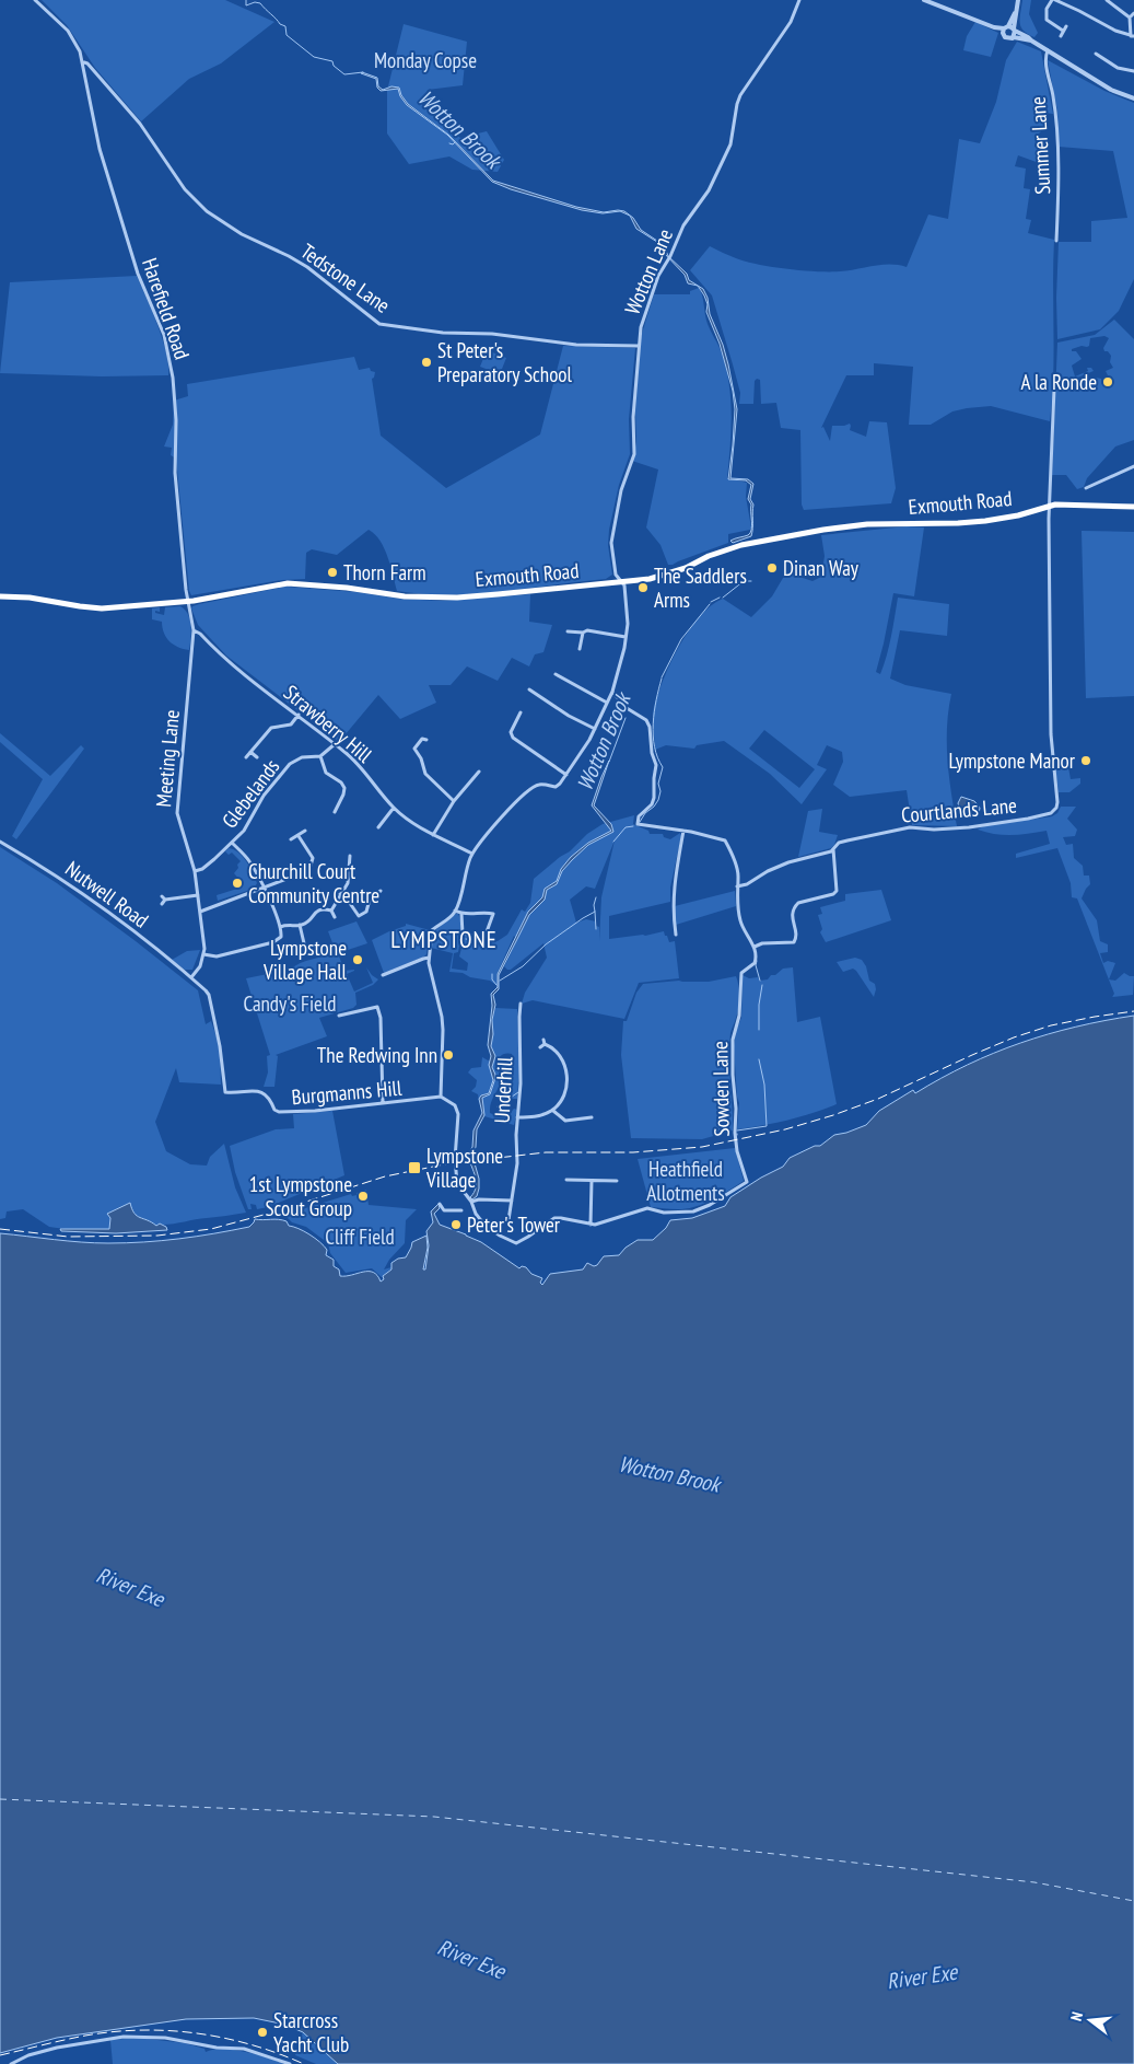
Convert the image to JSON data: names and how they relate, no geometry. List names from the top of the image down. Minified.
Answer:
{"streets":{"highway":["Exmouth Road"],"street":["Summer Lane","Wotton Lane","Tedstone Lane","Harefield Road","Strawberry Hill","Meeting Lane","Glebelands","Courtlands Lane","Nutwell Road","Sowden Lane","Underhill","Burgmanns Hill"]},"crossings":[["Wotton Lane","Tedstone Lane"],["Wotton Lane","Exmouth Road"],["Tedstone Lane","Harefield Road"],["Harefield Road","Exmouth Road"],["Harefield Road","Meeting Lane"],["Exmouth Road","Meeting Lane"],["Exmouth Road","Courtlands Lane"],["Strawberry Hill","Meeting Lane"],["Strawberry Hill","Glebelands"],["Meeting Lane","Glebelands"],["Nutwell Road","Burgmanns Hill"],["Sowden Lane","Underhill"]],"districts":["LYMPSTONE"],"water":["Wotton Brook","River Exe"],"parks":["Monday Copse","Candy's Field","Heathfield Allotments","Cliff Field"],"places":{"other":["St Peter's Preparatory School","A la Ronde","Dinan Way","Thorn Farm","The Saddlers Arms","Lympstone Manor","Churchill Court Community Centre","Lympstone Village Hall","The Redwing Inn","1st Lympstone Scout Group","Peter's Tower","Starcross Yacht Club"],"transit":["Lympstone Village"]},"north":"left"}
